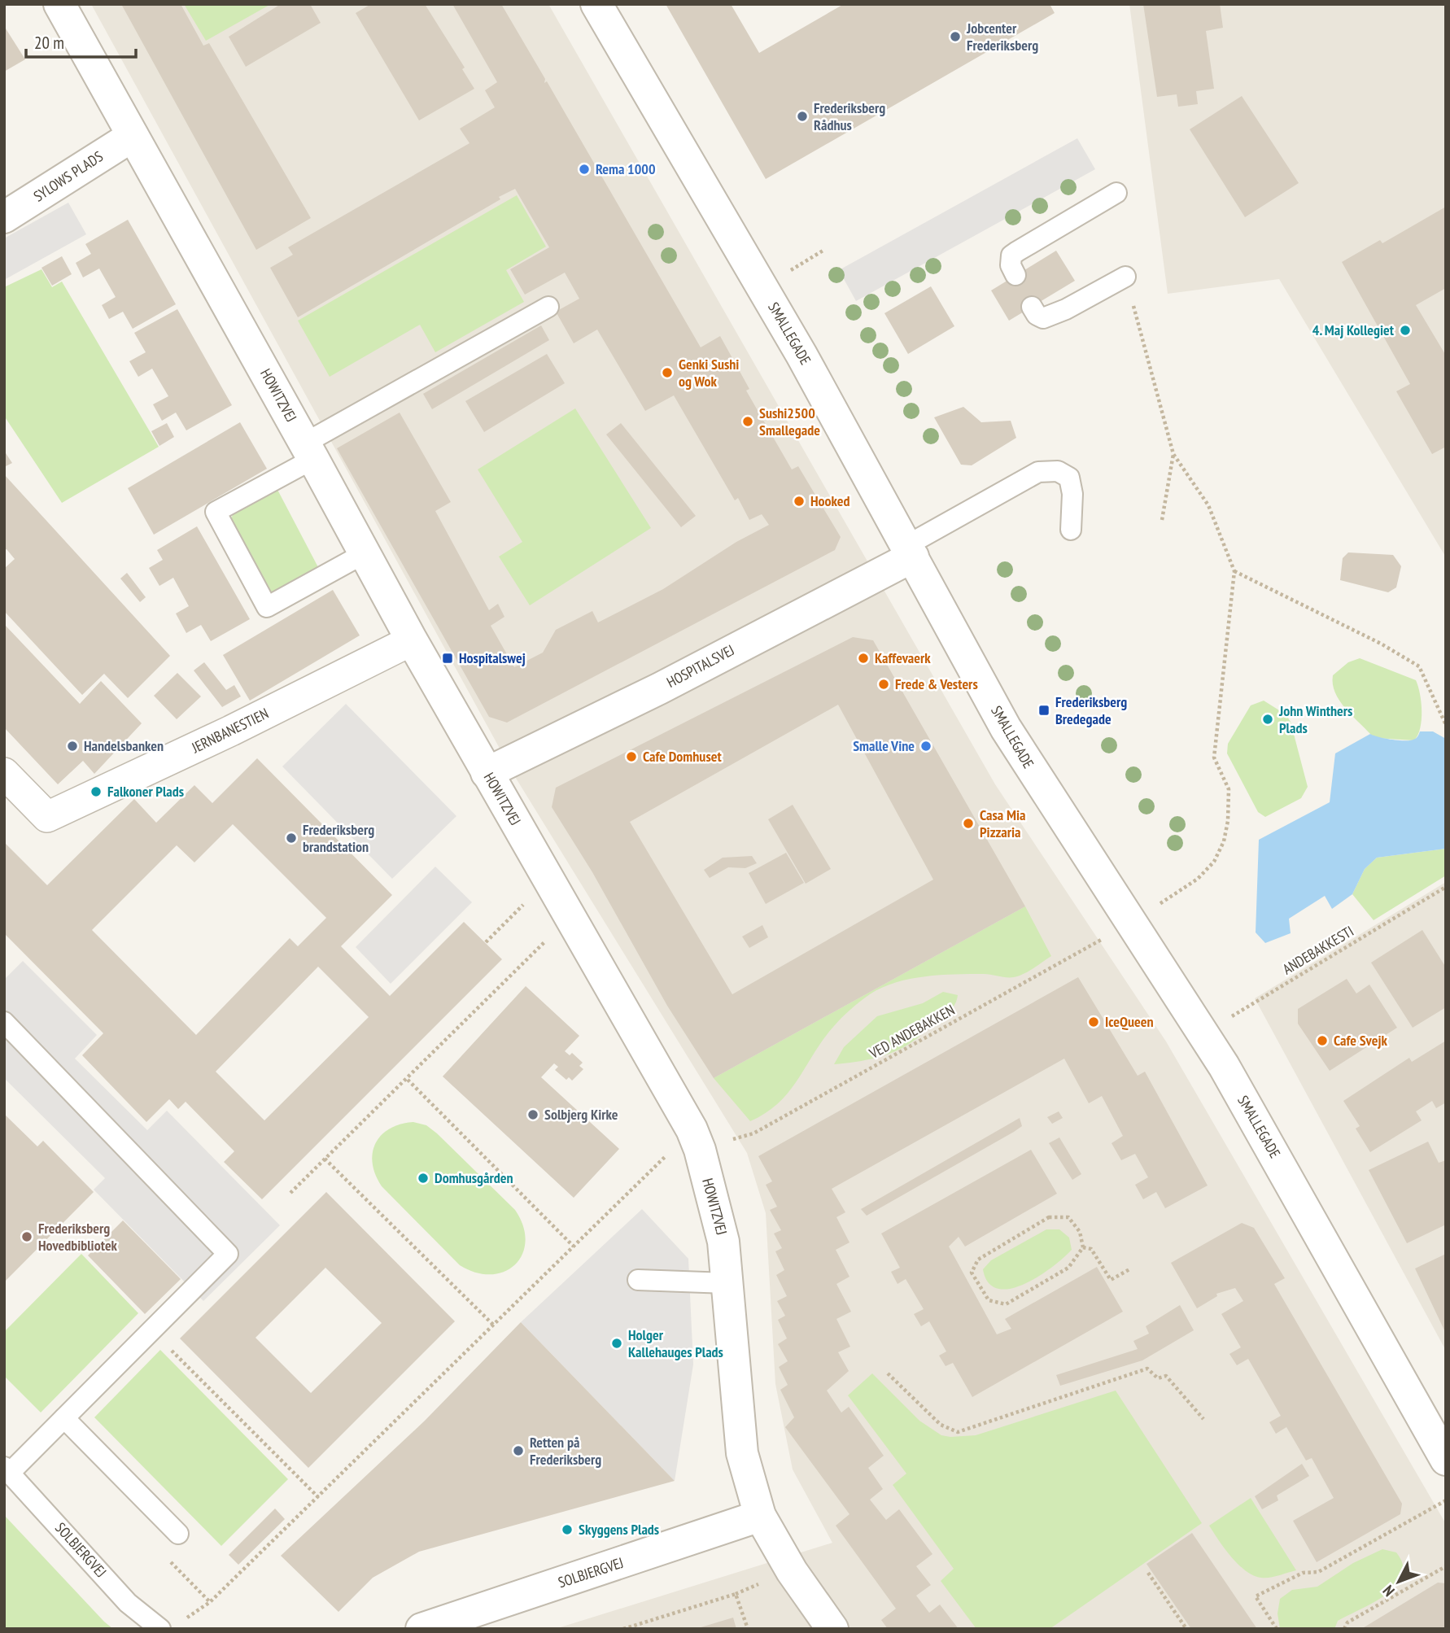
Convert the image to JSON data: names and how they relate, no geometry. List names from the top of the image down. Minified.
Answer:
{"streets":{"street":["SYLOWS PLADS","SMALLEGADE","HOWITZVEJ","HOSPITALSVEJ","JERNBANESTIEN","SOLBJERGVEJ"],"path":["ANDEBAKKESTI","VED ANDEBAKKEN"]},"crossings":[["SYLOWS PLADS","HOWITZVEJ"],["SMALLEGADE","HOSPITALSVEJ"],["SMALLEGADE","ANDEBAKKESTI"],["SMALLEGADE","VED ANDEBAKKEN"],["HOWITZVEJ","HOSPITALSVEJ"],["HOWITZVEJ","JERNBANESTIEN"],["HOWITZVEJ","VED ANDEBAKKEN"],["HOWITZVEJ","SOLBJERGVEJ"]],"places":{"other":["Jobcenter Frederiksberg","Frederiksberg Rådhus","Rema 1000","4. Maj Kollegiet","Genki Sushi og Wok","Sushi2500 Smallegade","Hooked","Kaffevaerk","Frede & Vesters","John Winthers Plads","Handelsbanken","Smalle Vine","Cafe Domhuset","Falkoner Plads","Casa Mia Pizzaria","Frederiksberg brandstation","IceQueen","Cafe Svejk","Solbjerg Kirke","Domhusgården","Frederiksberg Hovedbibliotek","Holger Kallehauges Plads","Retten på Frederiksberg","Skyggens Plads"],"transit":["Hospitalswej","Frederiksberg Bredegade"]},"scale_bar":"20 m","north":"bottom left"}
